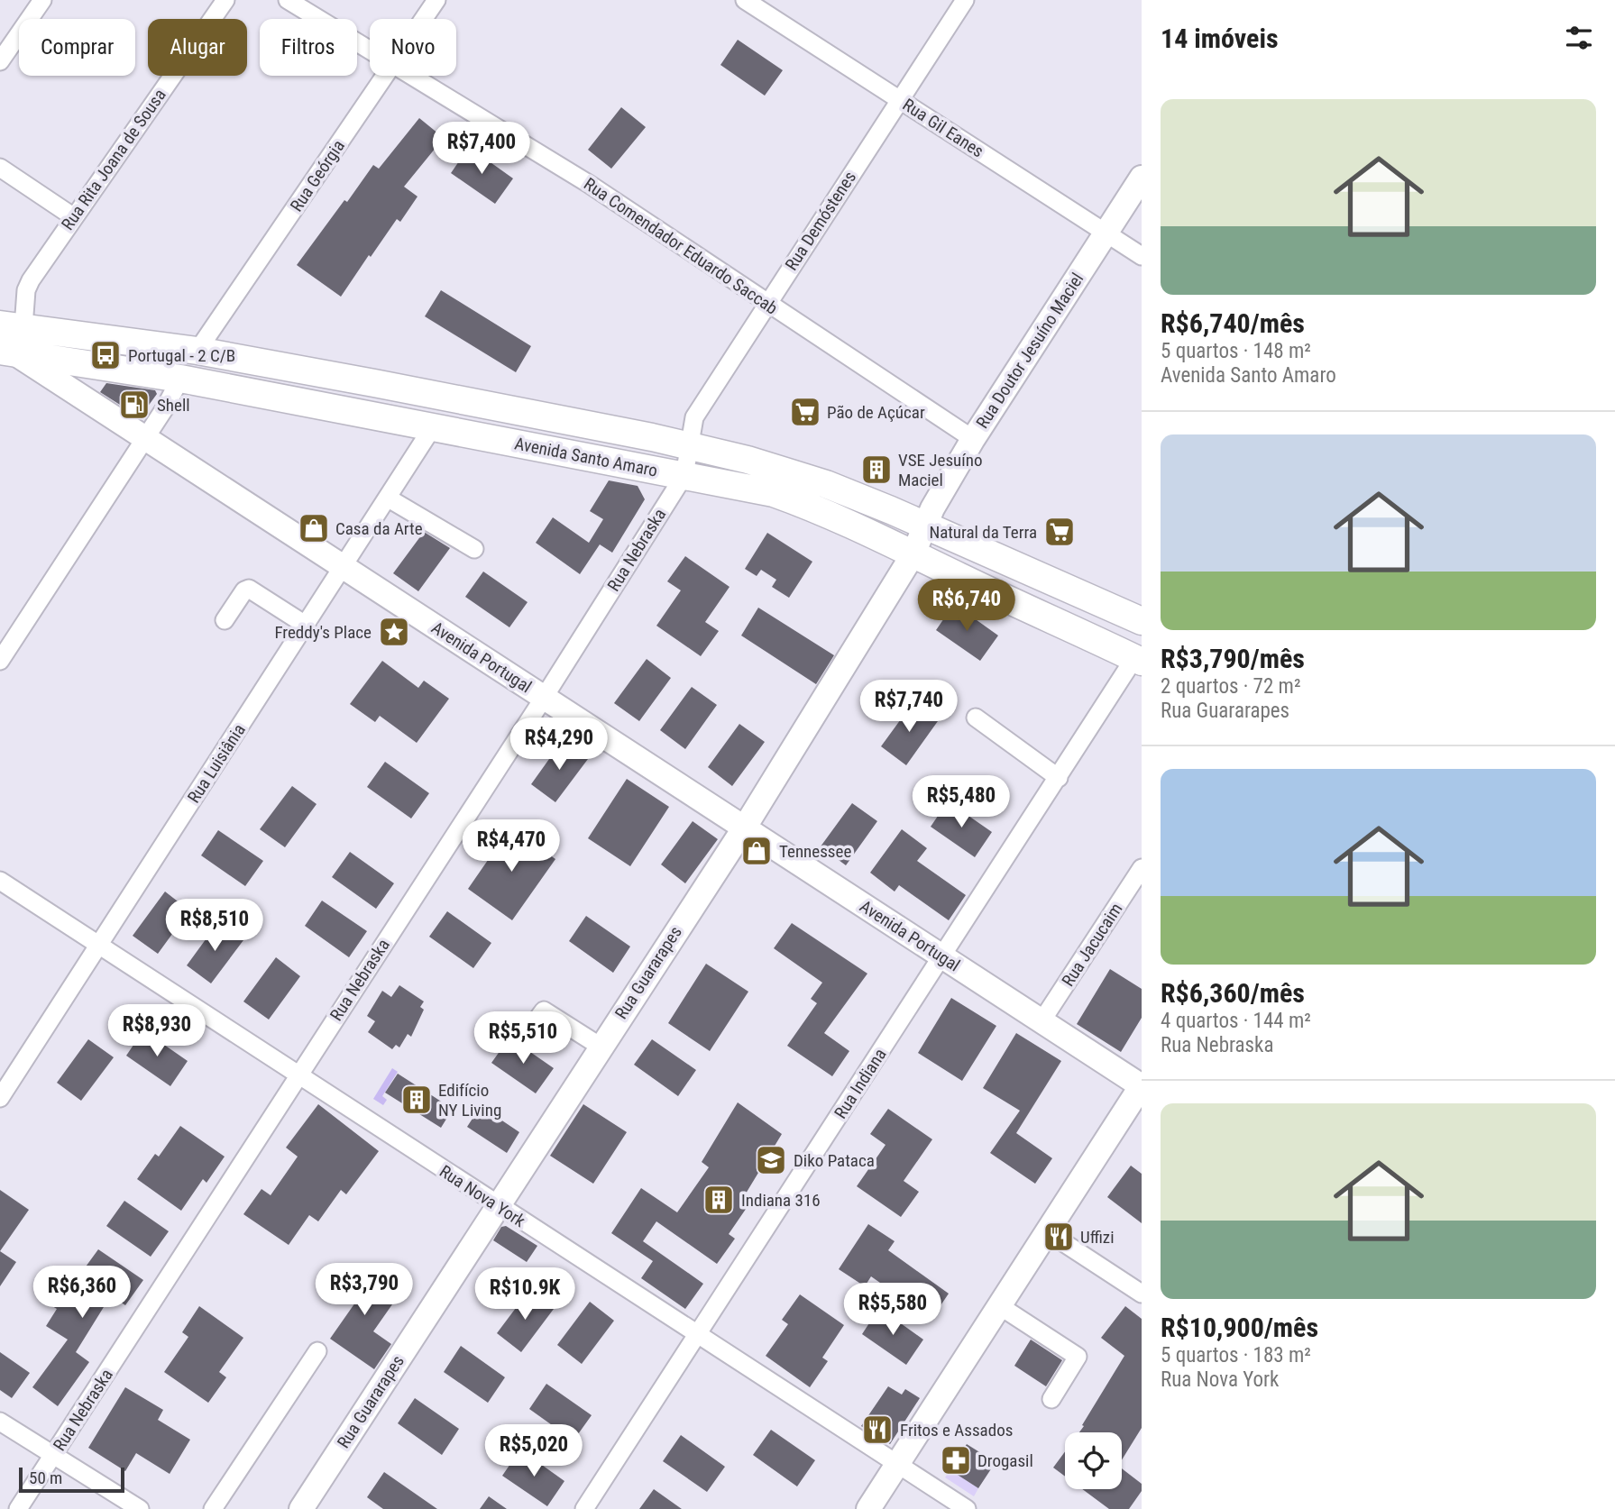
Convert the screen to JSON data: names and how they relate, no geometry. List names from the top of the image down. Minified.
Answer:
{"streets":{"main road":["Avenida Santo Amaro"],"street":["Rua Gil Eanes","Rua Rita Joana de Sousa","Rua Geórgia","Rua Demóstenes","Rua Comendador Eduardo Saccab","Rua Doutor Jesuíno Maciel","Rua Nebraska","Avenida Portugal","Rua Luisiânia","Rua Jacucaim","Rua Guararapes","Rua Indiana","Rua Nova York"]},"crossings":[["Rua Gil Eanes","Rua Demóstenes"],["Rua Gil Eanes","Rua Doutor Jesuíno Maciel"],["Rua Rita Joana de Sousa","Avenida Santo Amaro"],["Rua Rita Joana de Sousa","Avenida Portugal"],["Rua Geórgia","Avenida Santo Amaro"],["Rua Demóstenes","Rua Comendador Eduardo Saccab"],["Rua Demóstenes","Avenida Santo Amaro"],["Rua Demóstenes","Rua Nebraska"],["Rua Comendador Eduardo Saccab","Rua Doutor Jesuíno Maciel"],["Rua Doutor Jesuíno Maciel","Avenida Santo Amaro"],["Rua Doutor Jesuíno Maciel","Rua Guararapes"],["Avenida Santo Amaro","Rua Nebraska"],["Avenida Santo Amaro","Avenida Portugal"],["Avenida Santo Amaro","Rua Luisiânia"],["Avenida Santo Amaro","Rua Guararapes"],["Avenida Santo Amaro","Rua Indiana"],["Rua Nebraska","Avenida Portugal"],["Rua Nebraska","Rua Nova York"],["Avenida Portugal","Rua Luisiânia"],["Avenida Portugal","Rua Jacucaim"],["Avenida Portugal","Rua Guararapes"],["Avenida Portugal","Rua Indiana"],["Rua Luisiânia","Rua Nova York"],["Rua Guararapes","Rua Nova York"],["Rua Indiana","Rua Nova York"]],"places":{"bus stop":["Portugal - 2 C/B"],"fuel station":["Shell"],"supermarket":["Pão de Açúcar","Natural da Terra"],"building":["VSE Jesuíno Maciel","Edifício NY Living","Indiana 316"],"shop":["Casa da Arte","Tennessee"],"place":["Freddy's Place"],"school or university":["Diko Pataca"],"restaurant":["Uffizi","Fritos e Assados"],"pharmacy":["Drogasil"]},"scale_bar":"50 m","page":{"heading":"14 imóveis","chip":["Comprar","Alugar","Filtros","Novo"],"list":[{"name":"R$6,740/mês","note":"5 quartos · 148 m² · Avenida Santo Amaro"},{"name":"R$3,790/mês","note":"2 quartos · 72 m² · Rua Guararapes"},{"name":"R$6,360/mês","note":"4 quartos · 144 m² · Rua Nebraska"},{"name":"R$10,900/mês","note":"5 quartos · 183 m² · Rua Nova York"}],"price":["R$7,400","R$6,740","R$7,740","R$4,290","R$5,480","R$4,470","R$8,510","R$8,930","R$5,510","R$3,790","R$6,360","R$10.9K","R$5,580","R$5,020"],"scale":"50 m"}}
